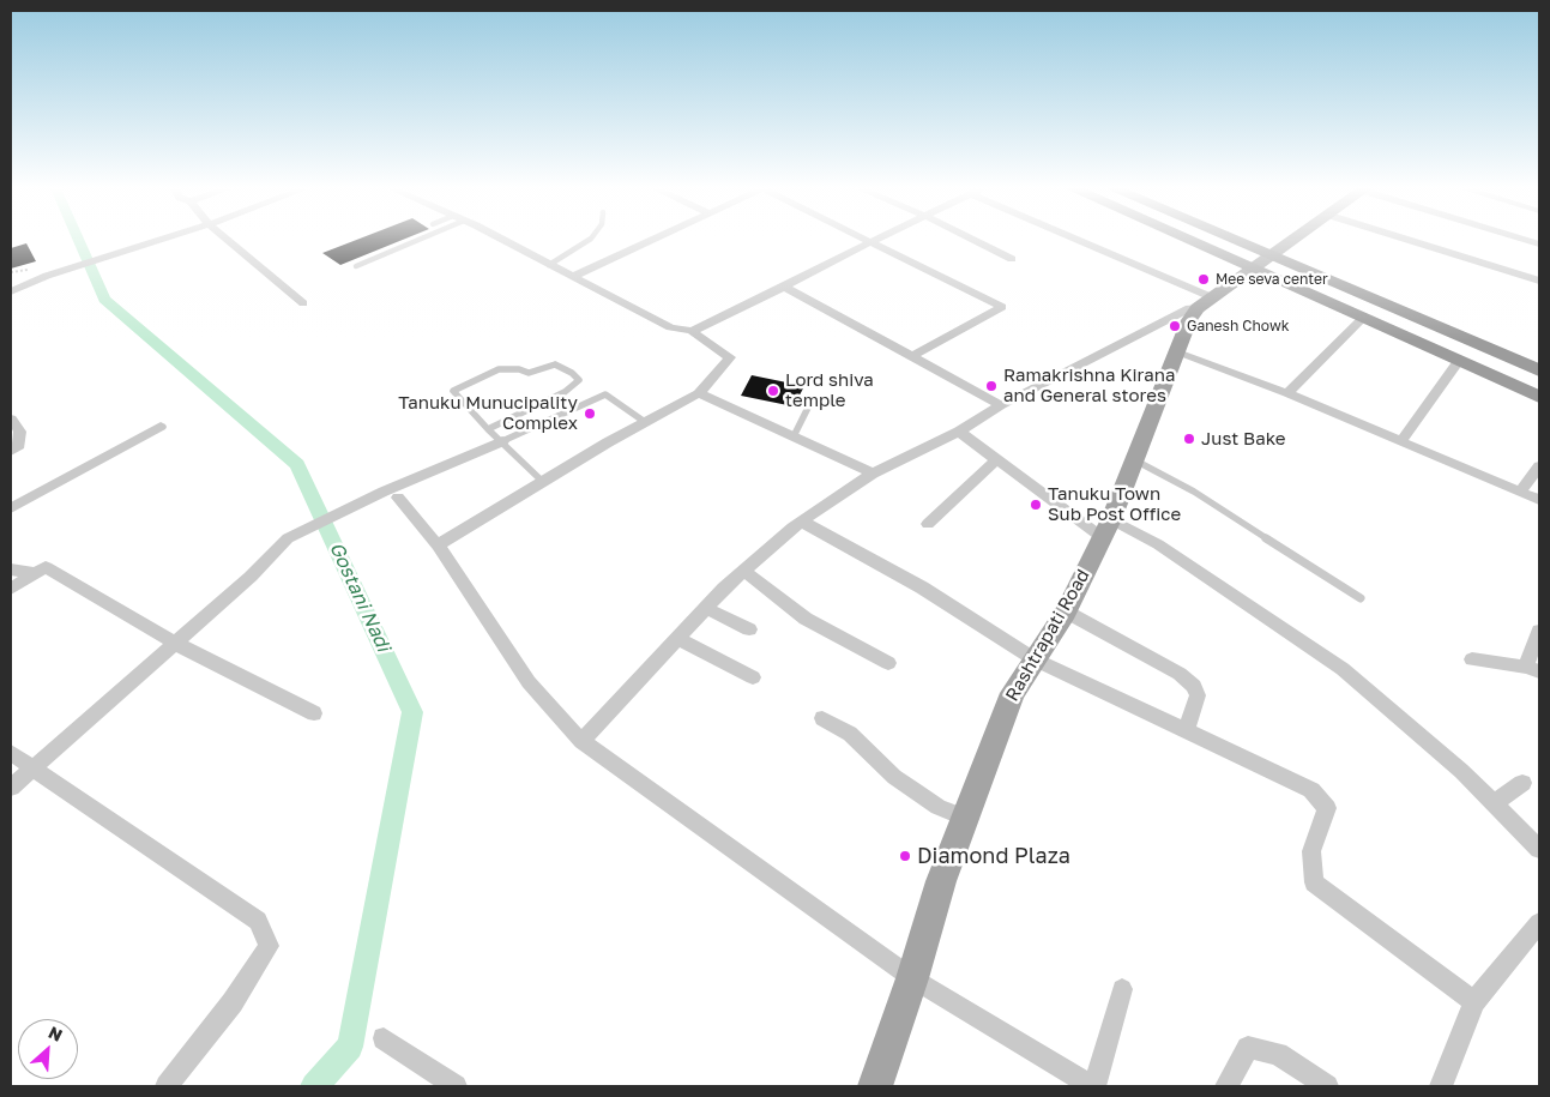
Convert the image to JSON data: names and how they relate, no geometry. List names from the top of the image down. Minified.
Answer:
{"streets":{"main road":["Rashtrapati Road"]},"water":["Gostani Nadi"],"places":["Mee seva center","Ganesh Chowk","Ramakrishna Kirana and General stores","Lord shiva temple","Tanuku Munucipality Complex","Just Bake","Tanuku Town Sub Post Office","Diamond Plaza"],"north":"top right"}
